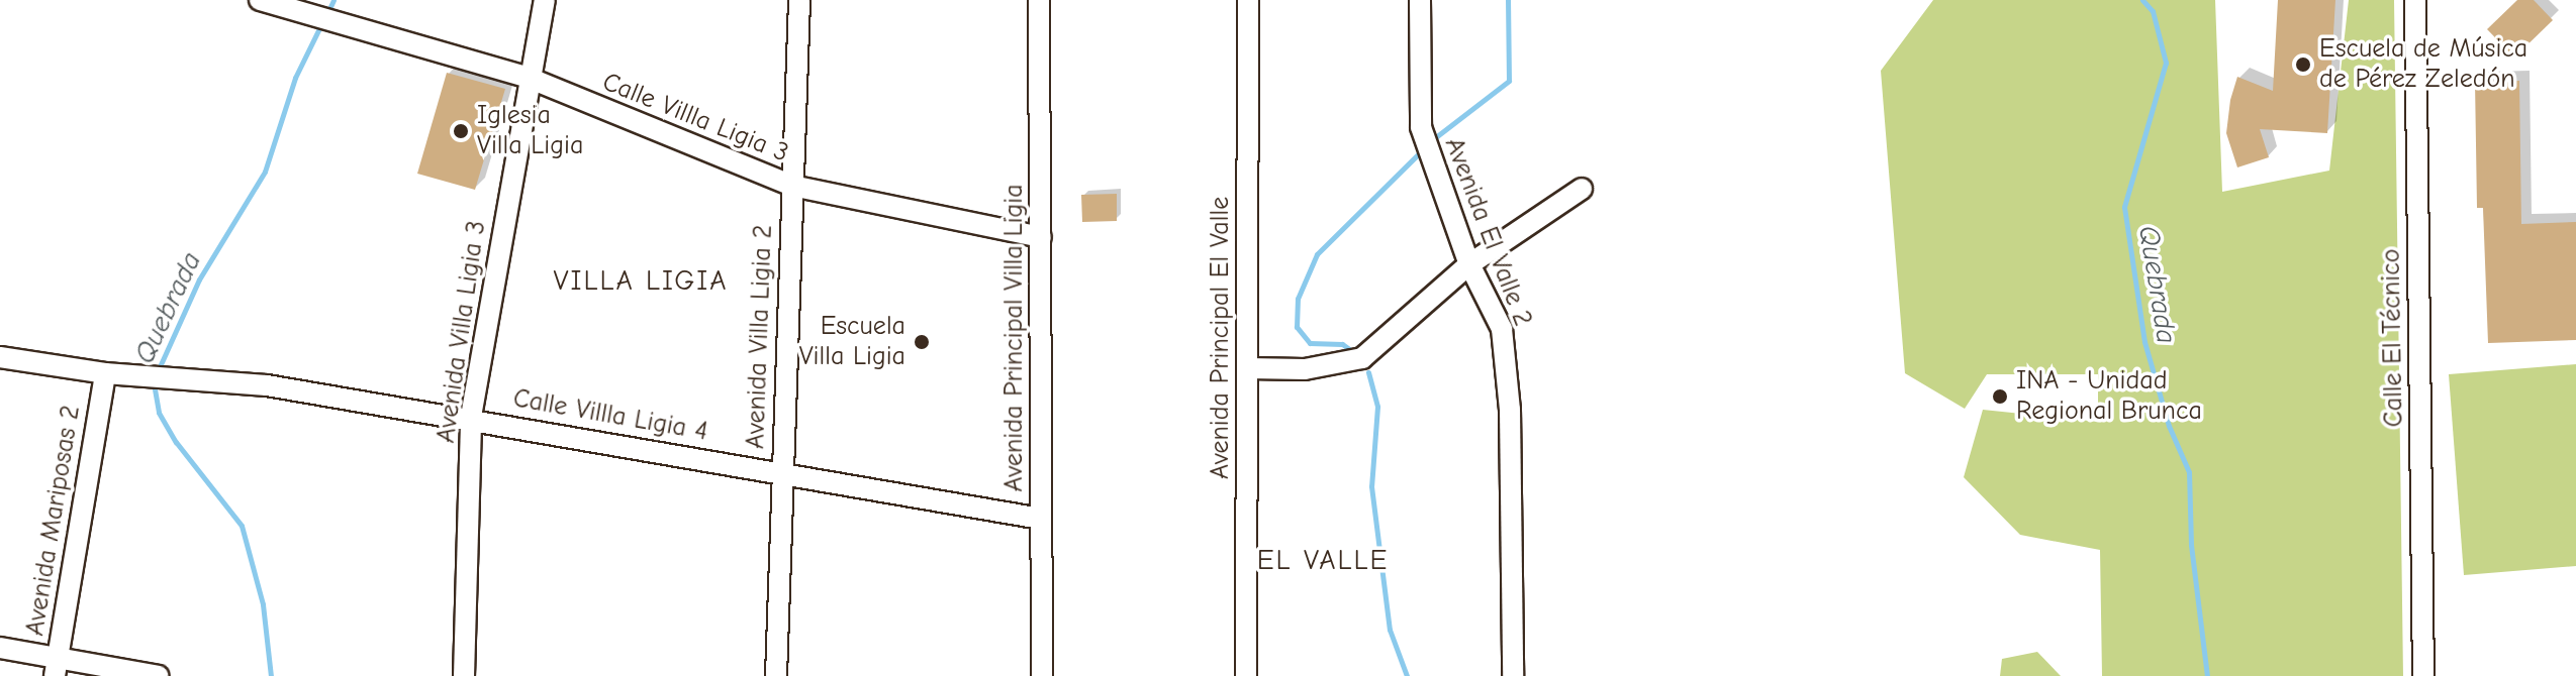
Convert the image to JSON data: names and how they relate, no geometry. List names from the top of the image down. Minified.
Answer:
{"streets":{"street":["Calle Villla Ligia 3","Avenida El Valle 2","Avenida Villa Ligia 3","Avenida Villa Ligia 2","Avenida Principal Villa Ligia","Avenida Principal El Valle","Calle El Técnico","Calle Villla Ligia 4","Avenida Mariposas 2"]},"crossings":[["Calle Villla Ligia 3","Avenida Villa Ligia 3"],["Calle Villla Ligia 3","Avenida Villa Ligia 2"],["Calle Villla Ligia 3","Avenida Principal Villa Ligia"],["Avenida Villa Ligia 3","Calle Villla Ligia 4"],["Avenida Villa Ligia 2","Calle Villla Ligia 4"],["Avenida Principal Villa Ligia","Calle Villla Ligia 4"],["Calle Villla Ligia 4","Avenida Mariposas 2"]],"districts":["VILLA LIGIA","EL VALLE"],"water":["Quebrada"],"places":["Escuela de Música de Pérez Zeledón","Iglesia Villa Ligia","Escuela Villa Ligia","INA - Unidad Regional Brunca"]}
